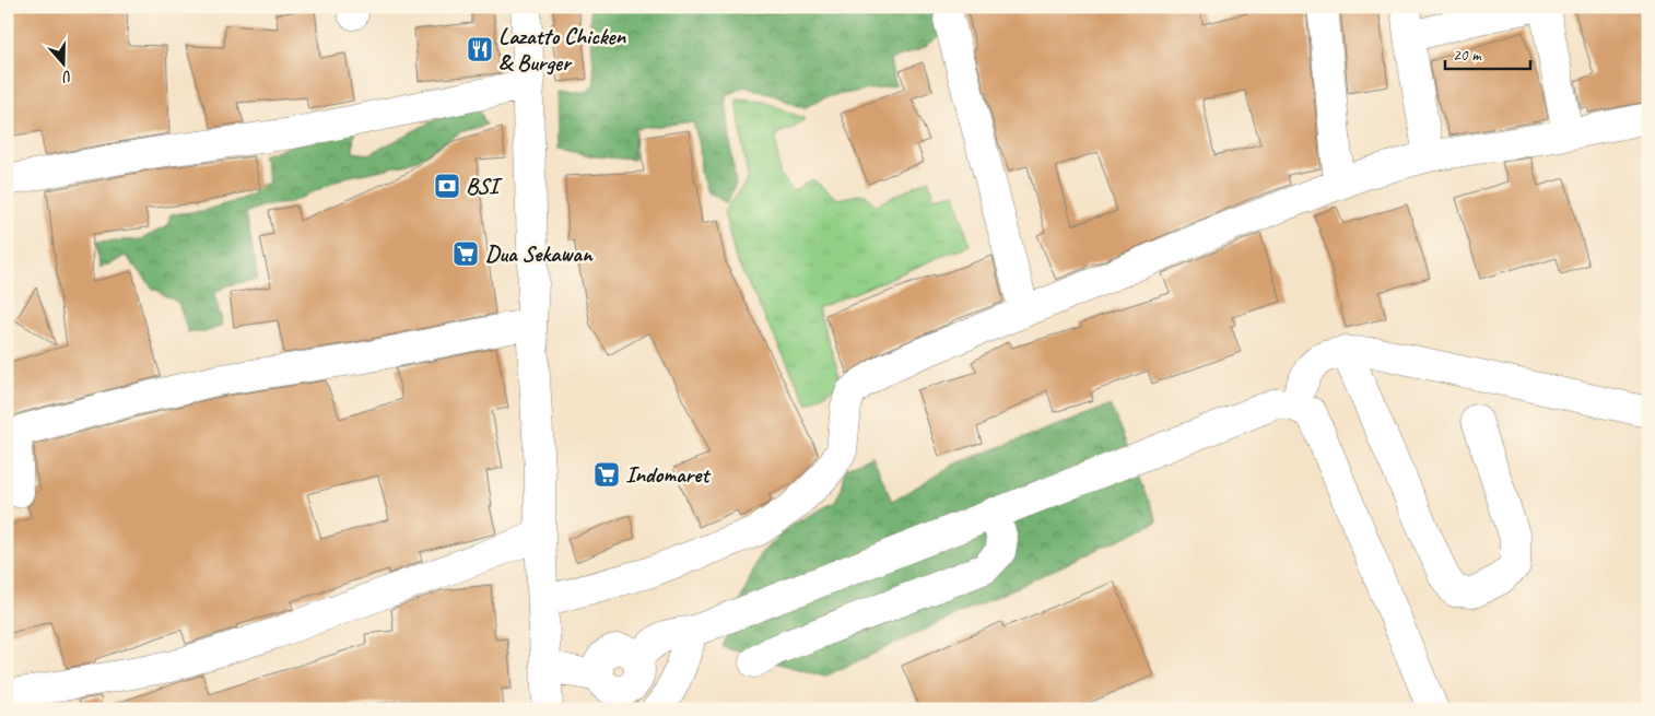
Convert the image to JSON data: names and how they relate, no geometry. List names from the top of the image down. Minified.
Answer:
{"places":{"restaurant":["Lazatto Chicken & Burger"],"bank":["BSI"],"supermarket":["Dua Sekawan","Indomaret"]},"scale_bar":"20 m","north":"bottom"}
